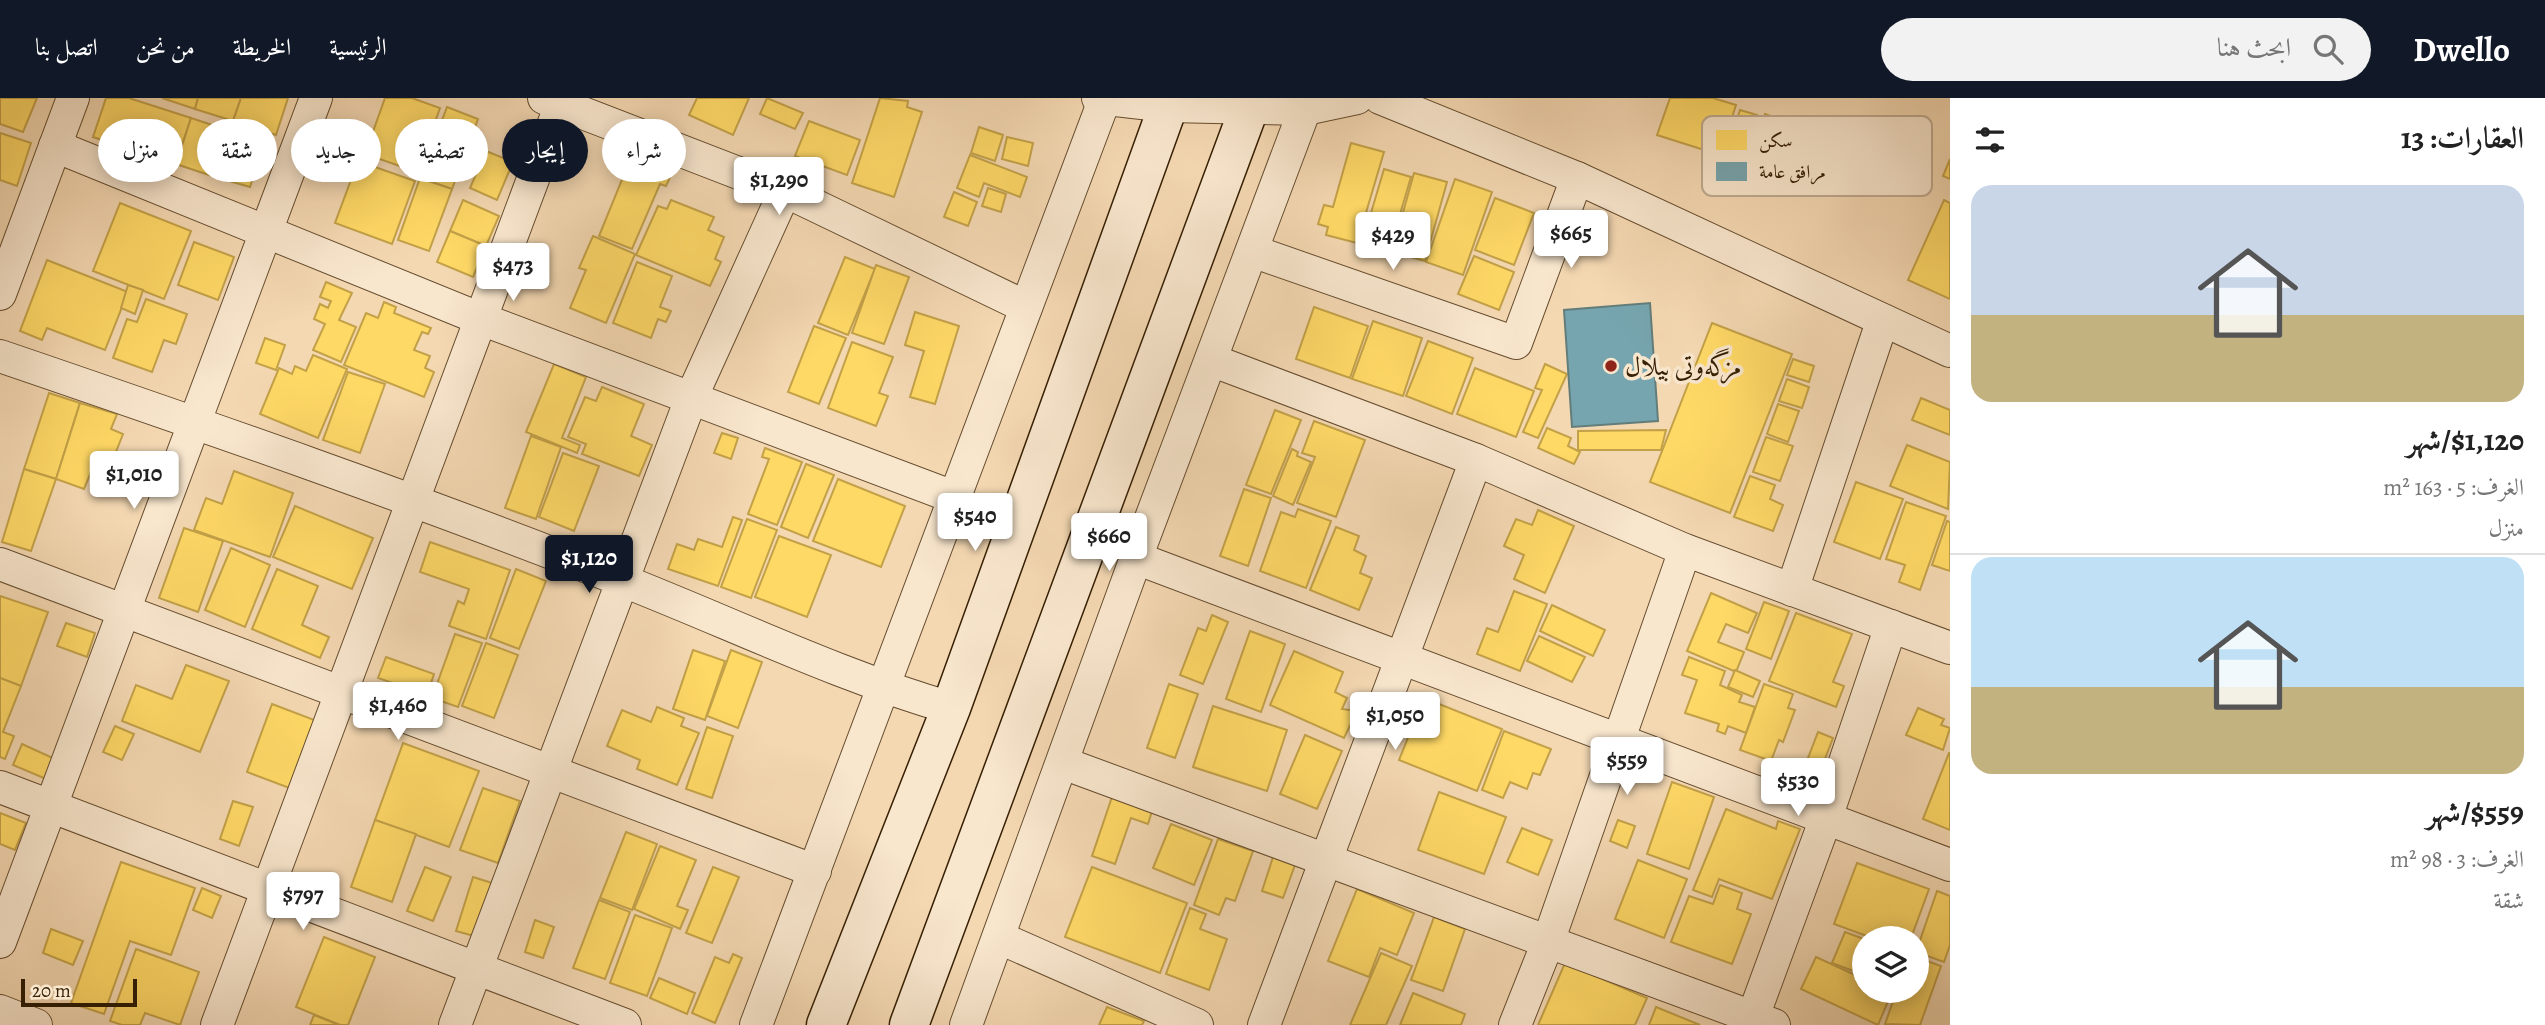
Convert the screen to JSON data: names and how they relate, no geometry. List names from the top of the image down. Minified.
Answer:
{"places":["مزگەوتی بیلال"],"legend":["سكن","مرافق عامة"],"scale_bar":"20 m","page":{"header":"Dwello","search":"ابحث هنا","nav":["الرئيسية","الخريطة","من نحن","اتصل بنا"],"heading":"العقارات: 13","chip":["شراء","إيجار","تصفية","جديد","شقة","منزل"],"price":["$1,290","$665","$429","$473","$1,010","$540","$660","$1,120","$1,460","$1,050","$559","$530","$797"],"list":[{"name":"$1,120/شهر","note":"الغرف: 5 · 163 m² · منزل"},{"name":"$559/شهر","note":"الغرف: 3 · 98 m² · شقة"}],"scale":"20 m"}}
